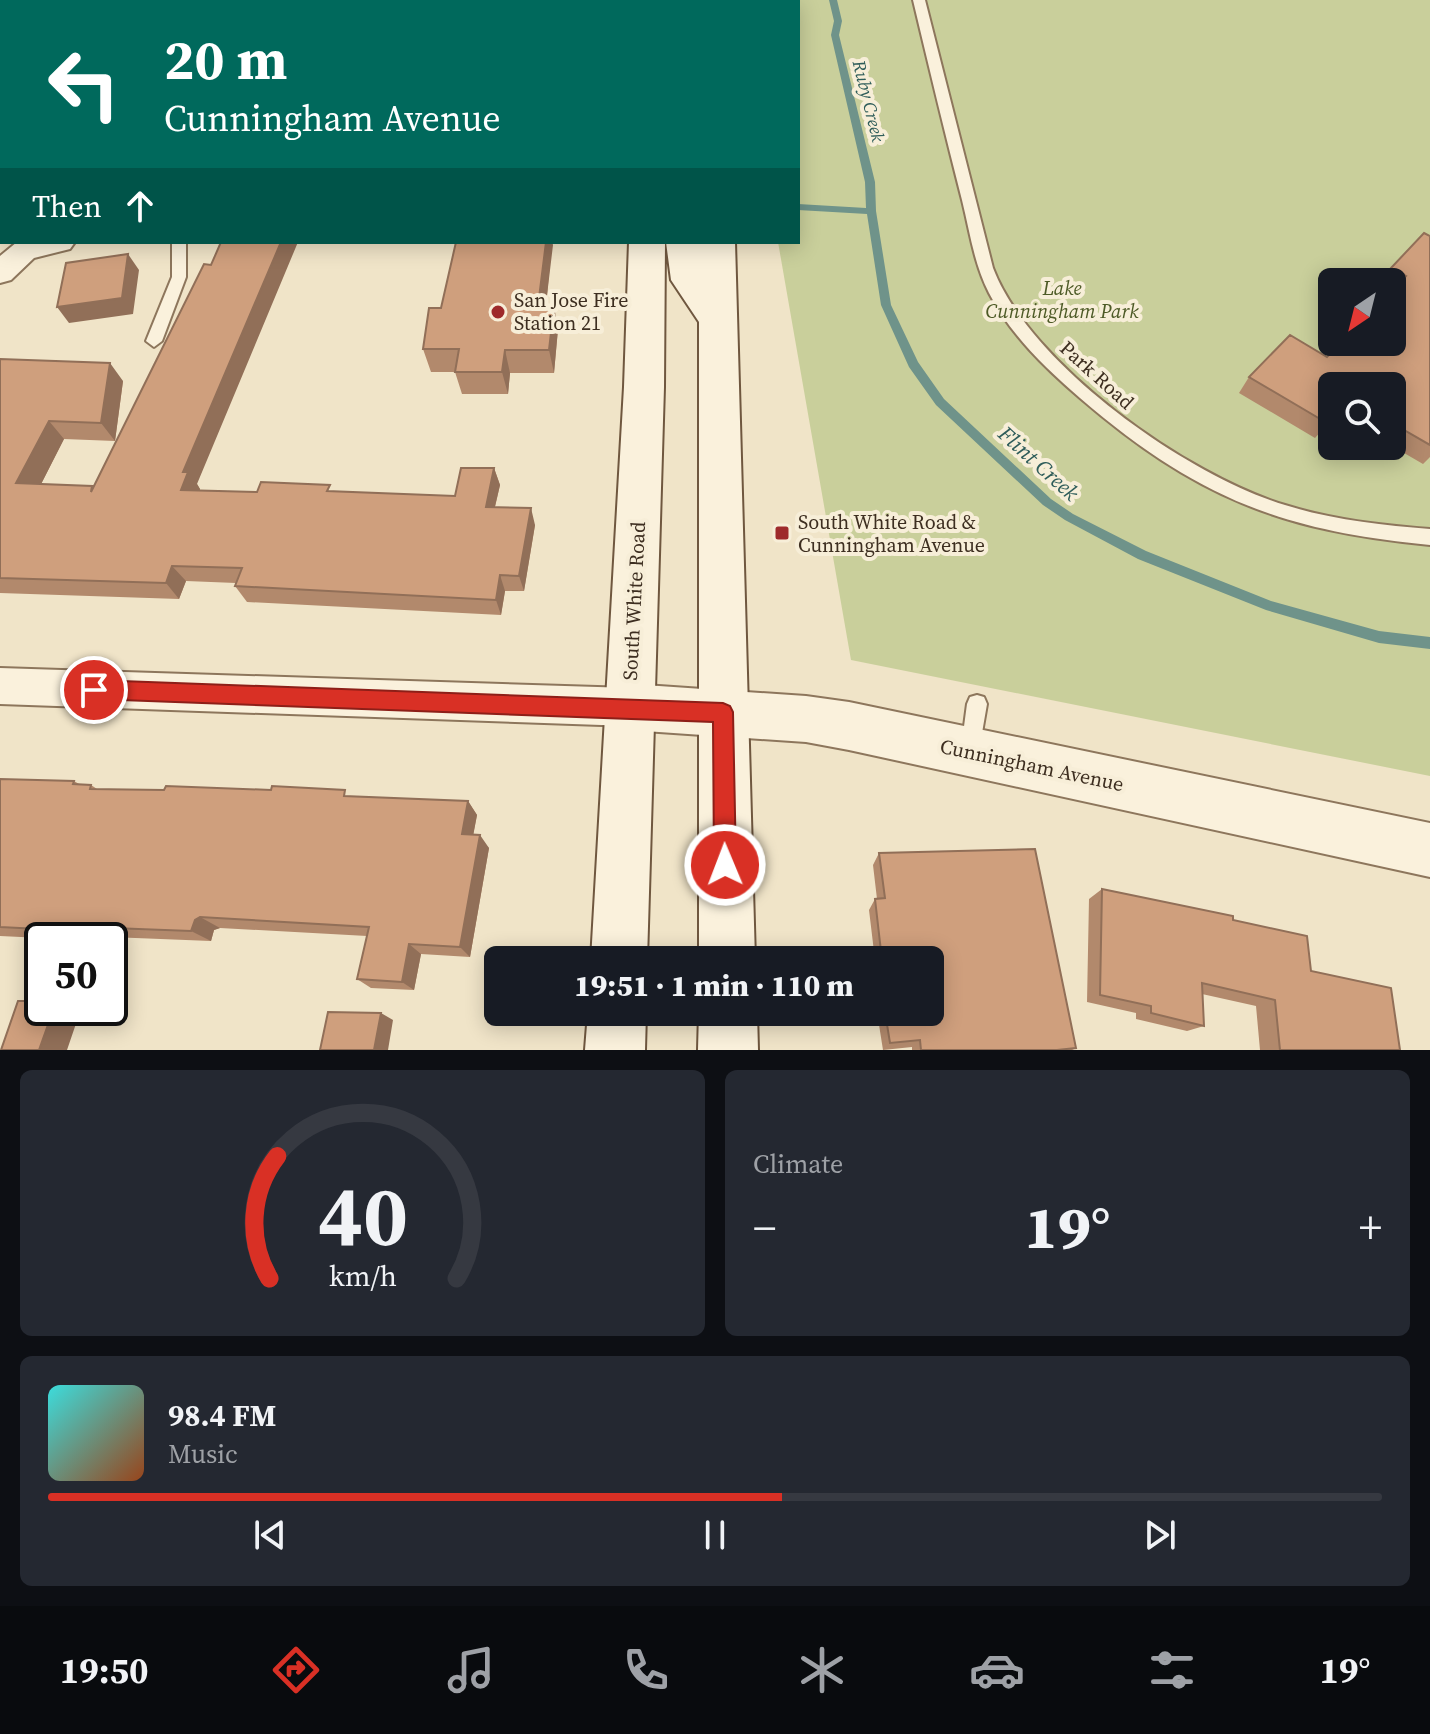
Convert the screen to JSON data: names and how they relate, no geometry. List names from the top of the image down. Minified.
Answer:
{"streets":{"main road":["South White Road","Cunningham Avenue"],"lane":["Park Road"]},"crossings":[["South White Road","Cunningham Avenue"]],"water":["Ruby Creek","Flint Creek"],"parks":["Lake Cunningham Park"],"places":{"other":["San Jose Fire Station 21"],"transit":["South White Road & Cunningham Avenue"]},"north":"bottom left","page":{"turn":["20 m","Cunningham Avenue"],"then":"Then","limit":"50","trip":"19:51 · 1 min · 110 m","tile":"Climate","heat":["−","19°","+"],"song":["98.4 FM","Music"],"tabs":["19:50","19°"],"gauge":["40","km/h"]}}
